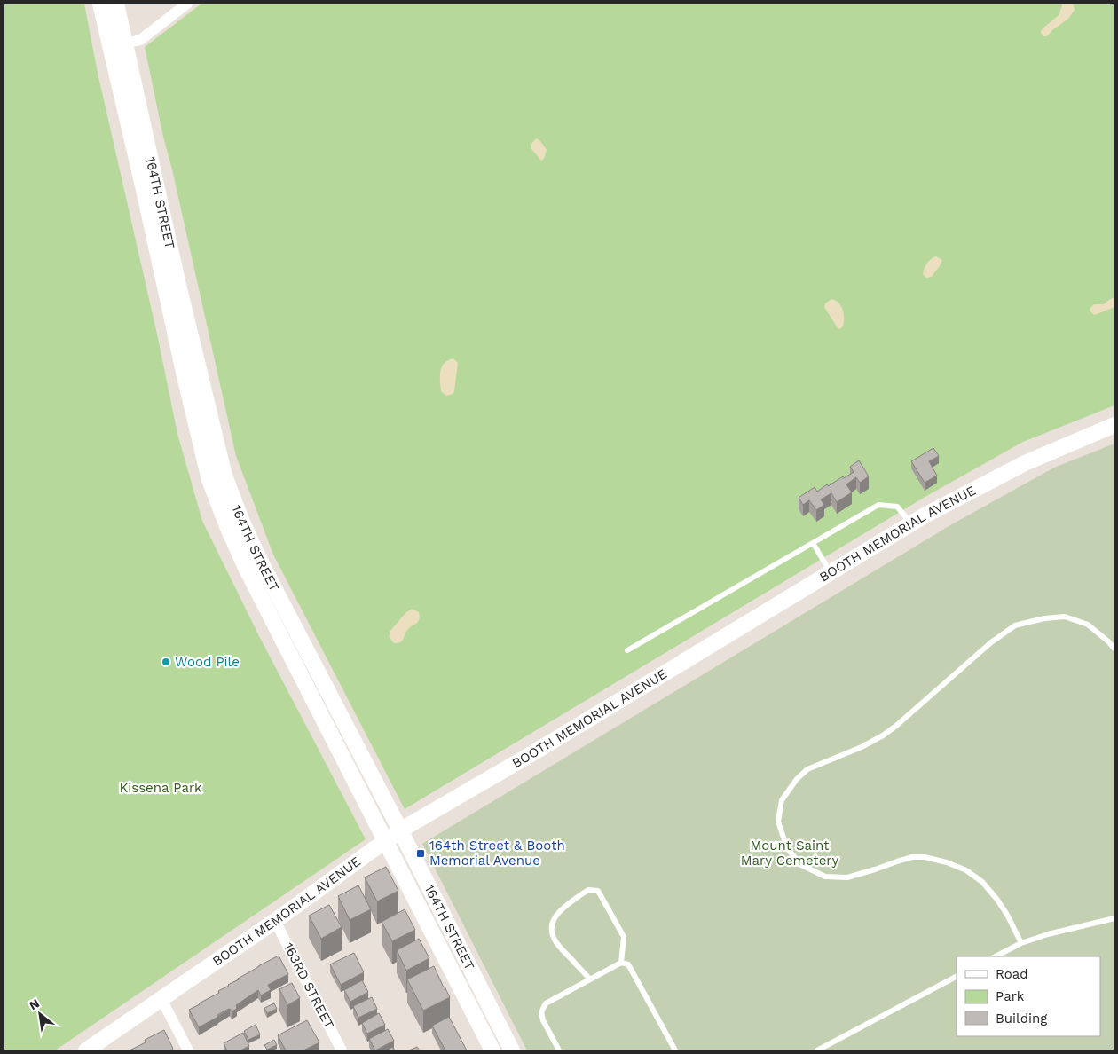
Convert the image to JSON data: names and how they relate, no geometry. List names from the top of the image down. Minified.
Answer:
{"streets":{"street":["164TH STREET","BOOTH MEMORIAL AVENUE","163RD STREET"]},"crossings":[["164TH STREET","BOOTH MEMORIAL AVENUE"],["BOOTH MEMORIAL AVENUE","163RD STREET"]],"parks":["Kissena Park","Mount Saint Mary Cemetery"],"places":{"other":["Wood Pile"],"transit":["164th Street & Booth Memorial Avenue"]},"legend":["Road","Park","Building"],"north":"top left"}
